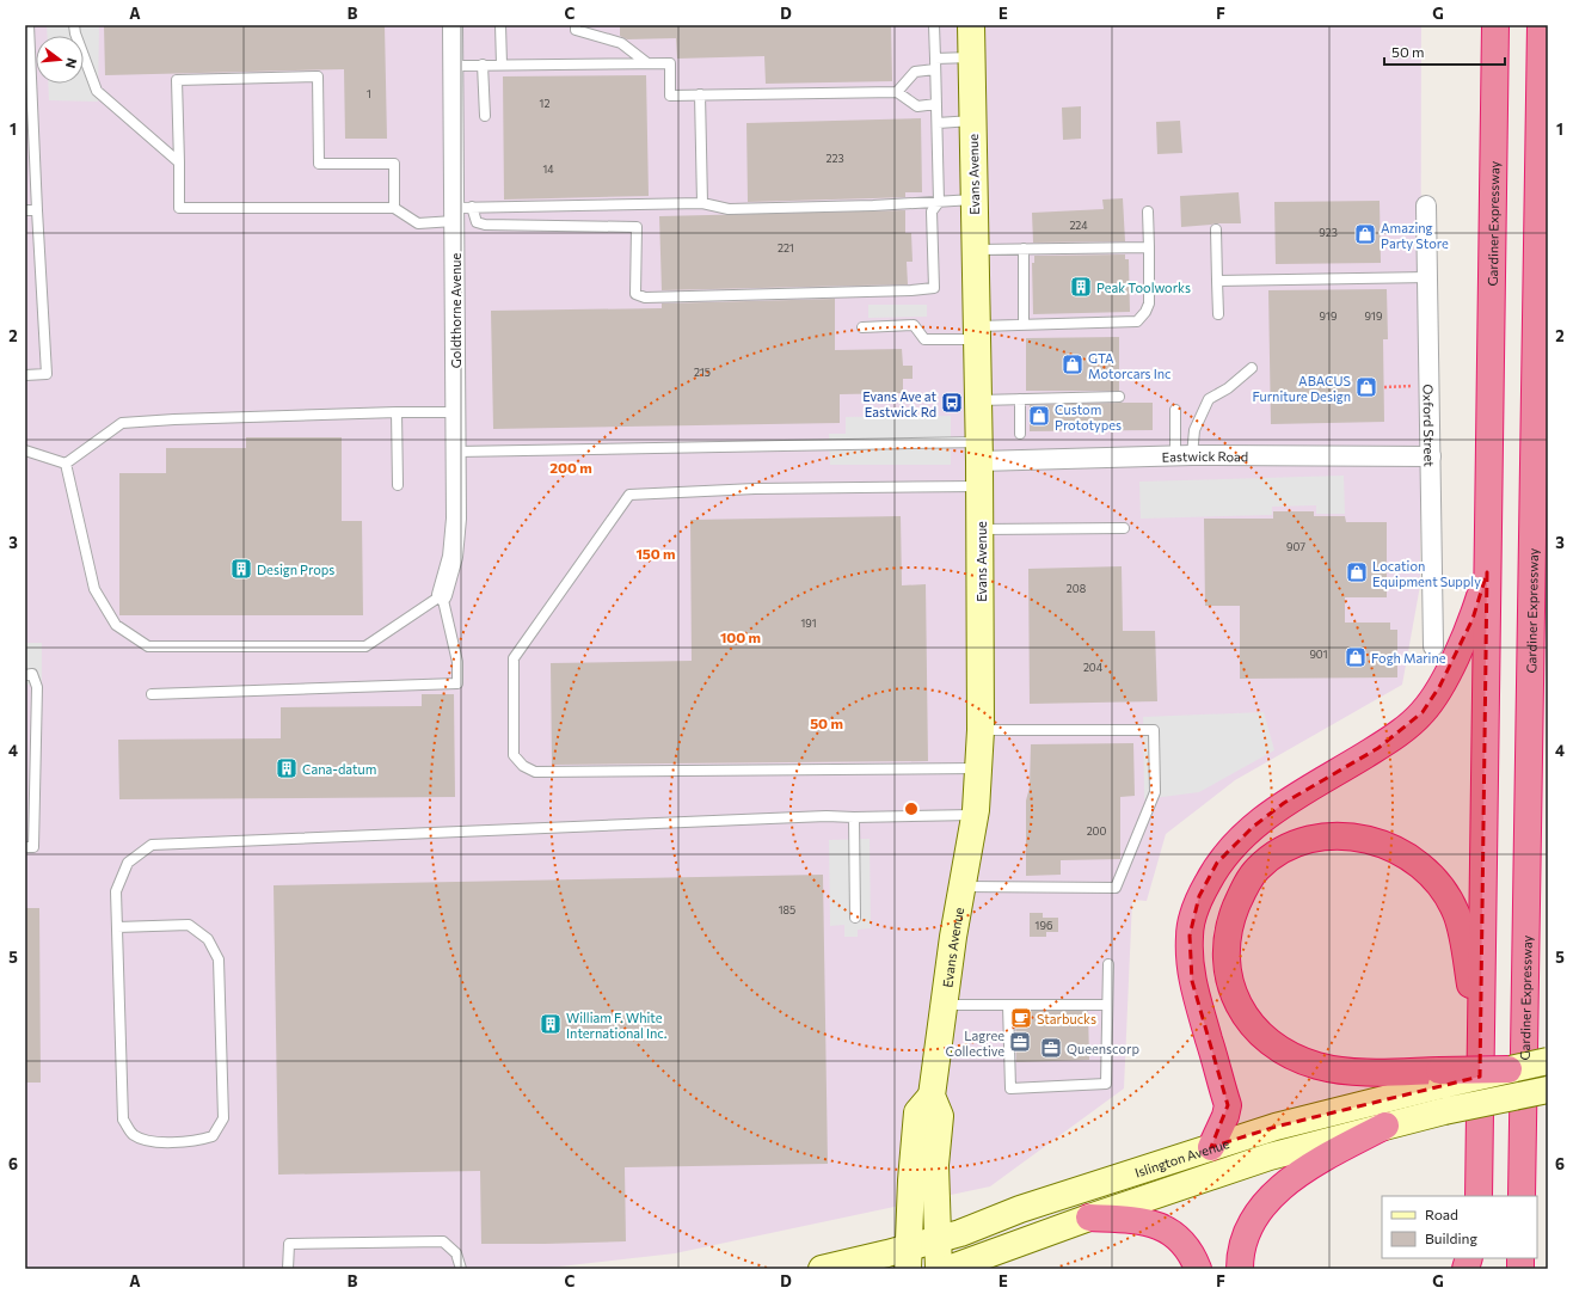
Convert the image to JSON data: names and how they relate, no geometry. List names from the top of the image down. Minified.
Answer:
{"streets":{"highway":["Gardiner Expressway"],"main road":["Evans Avenue","Islington Avenue"],"street":["Goldthorne Avenue","Oxford Street","Eastwick Road"]},"crossings":[["Evans Avenue","Eastwick Road"],["Evans Avenue","Islington Avenue"],["Oxford Street","Eastwick Road"]],"places":{"shop":["Amazing Party Store","GTA Motorcars Inc","ABACUS Furniture Design","Custom Prototypes","Location Equipment Supply","Fogh Marine"],"building":["Peak Toolworks","Design Props","Cana-datum","William F. White International Inc."],"bus stop":["Evans Ave at Eastwick Rd"],"cafe":["Starbucks"],"office":["Lagree Collective","Queenscorp"]},"house_numbers":["1","12","223","14","224","923","221","919","919","215","907","208","191","901","204","200","185","196"],"legend":["Road","Building"],"scale_bar":"50 m","north":"right","grid":{"columns":["A","B","C","D","E","F","G"],"rows":["1","2","3","4","5","6"]},"rings":["200 m","150 m","100 m","50 m"]}
